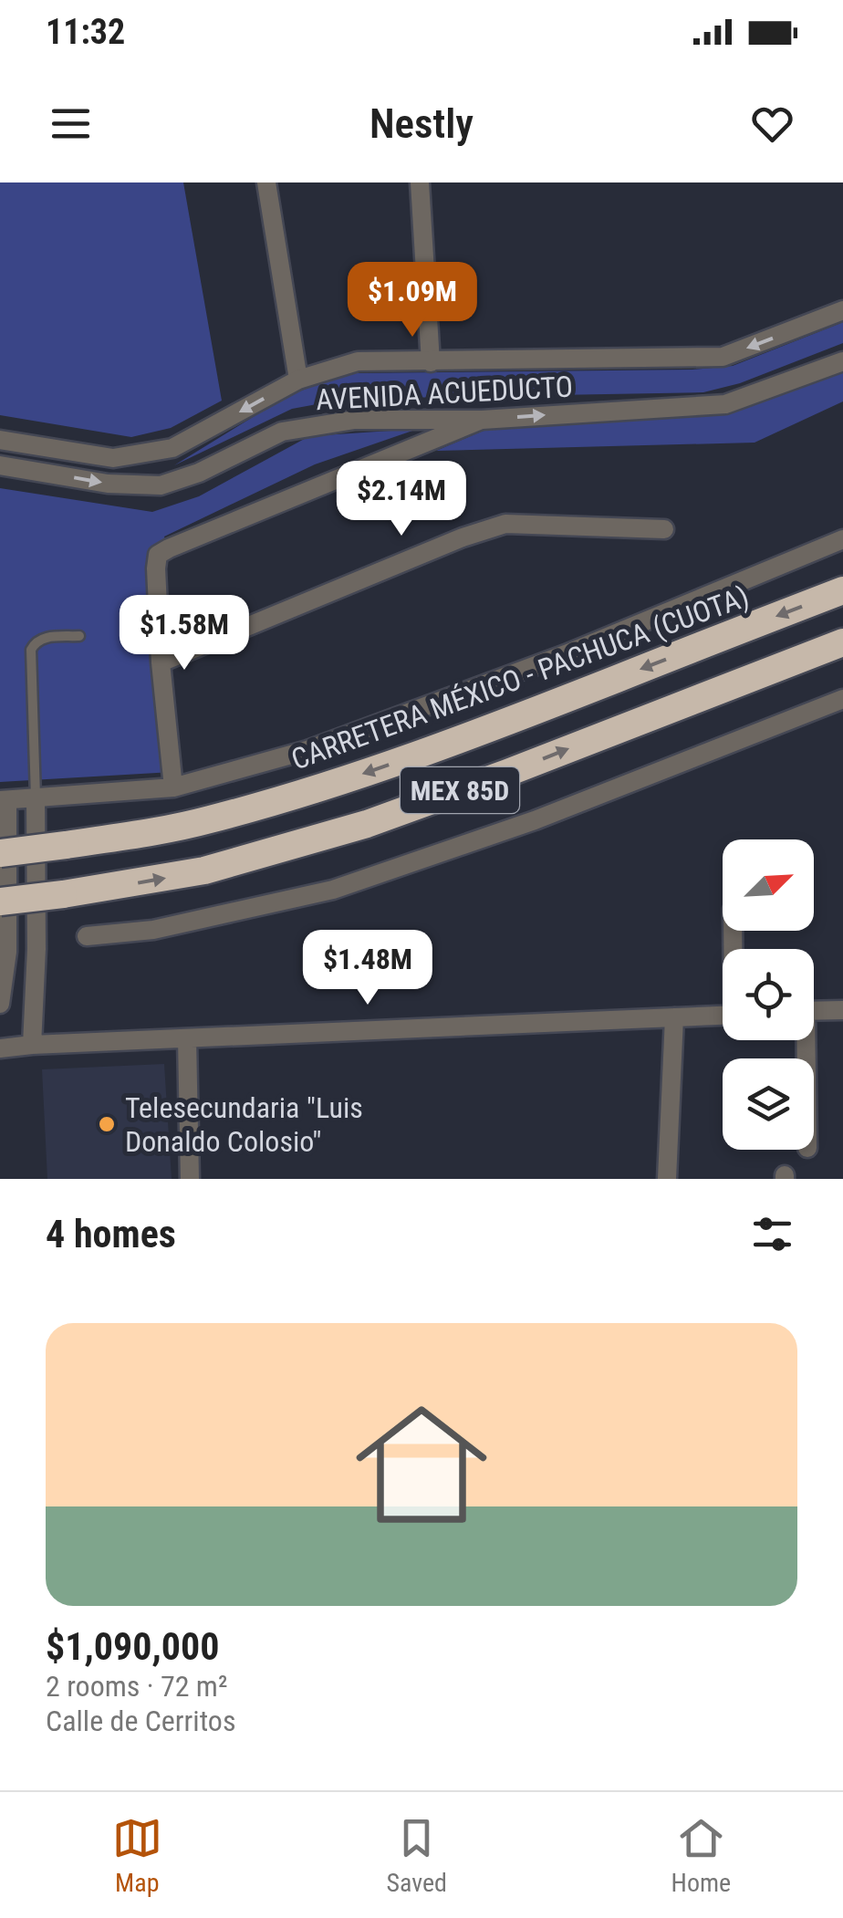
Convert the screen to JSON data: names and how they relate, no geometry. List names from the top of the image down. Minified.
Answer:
{"streets":{"highway":["CARRETERA MÉXICO - PACHUCA (CUOTA)","MEX 85D"],"street":["AVENIDA ACUEDUCTO"]},"places":["Telesecundaria \"Luis Donaldo Colosio\""],"north":"top right","page":{"status":"11:32","header":"Nestly","price":["$1.09M","$2.14M","$1.58M","$1.48M"],"heading":"4 homes","list":[{"name":"$1,090,000","note":"2 rooms · 72 m² · Calle de Cerritos"}],"tabs":["Map","Saved","Home"]}}
